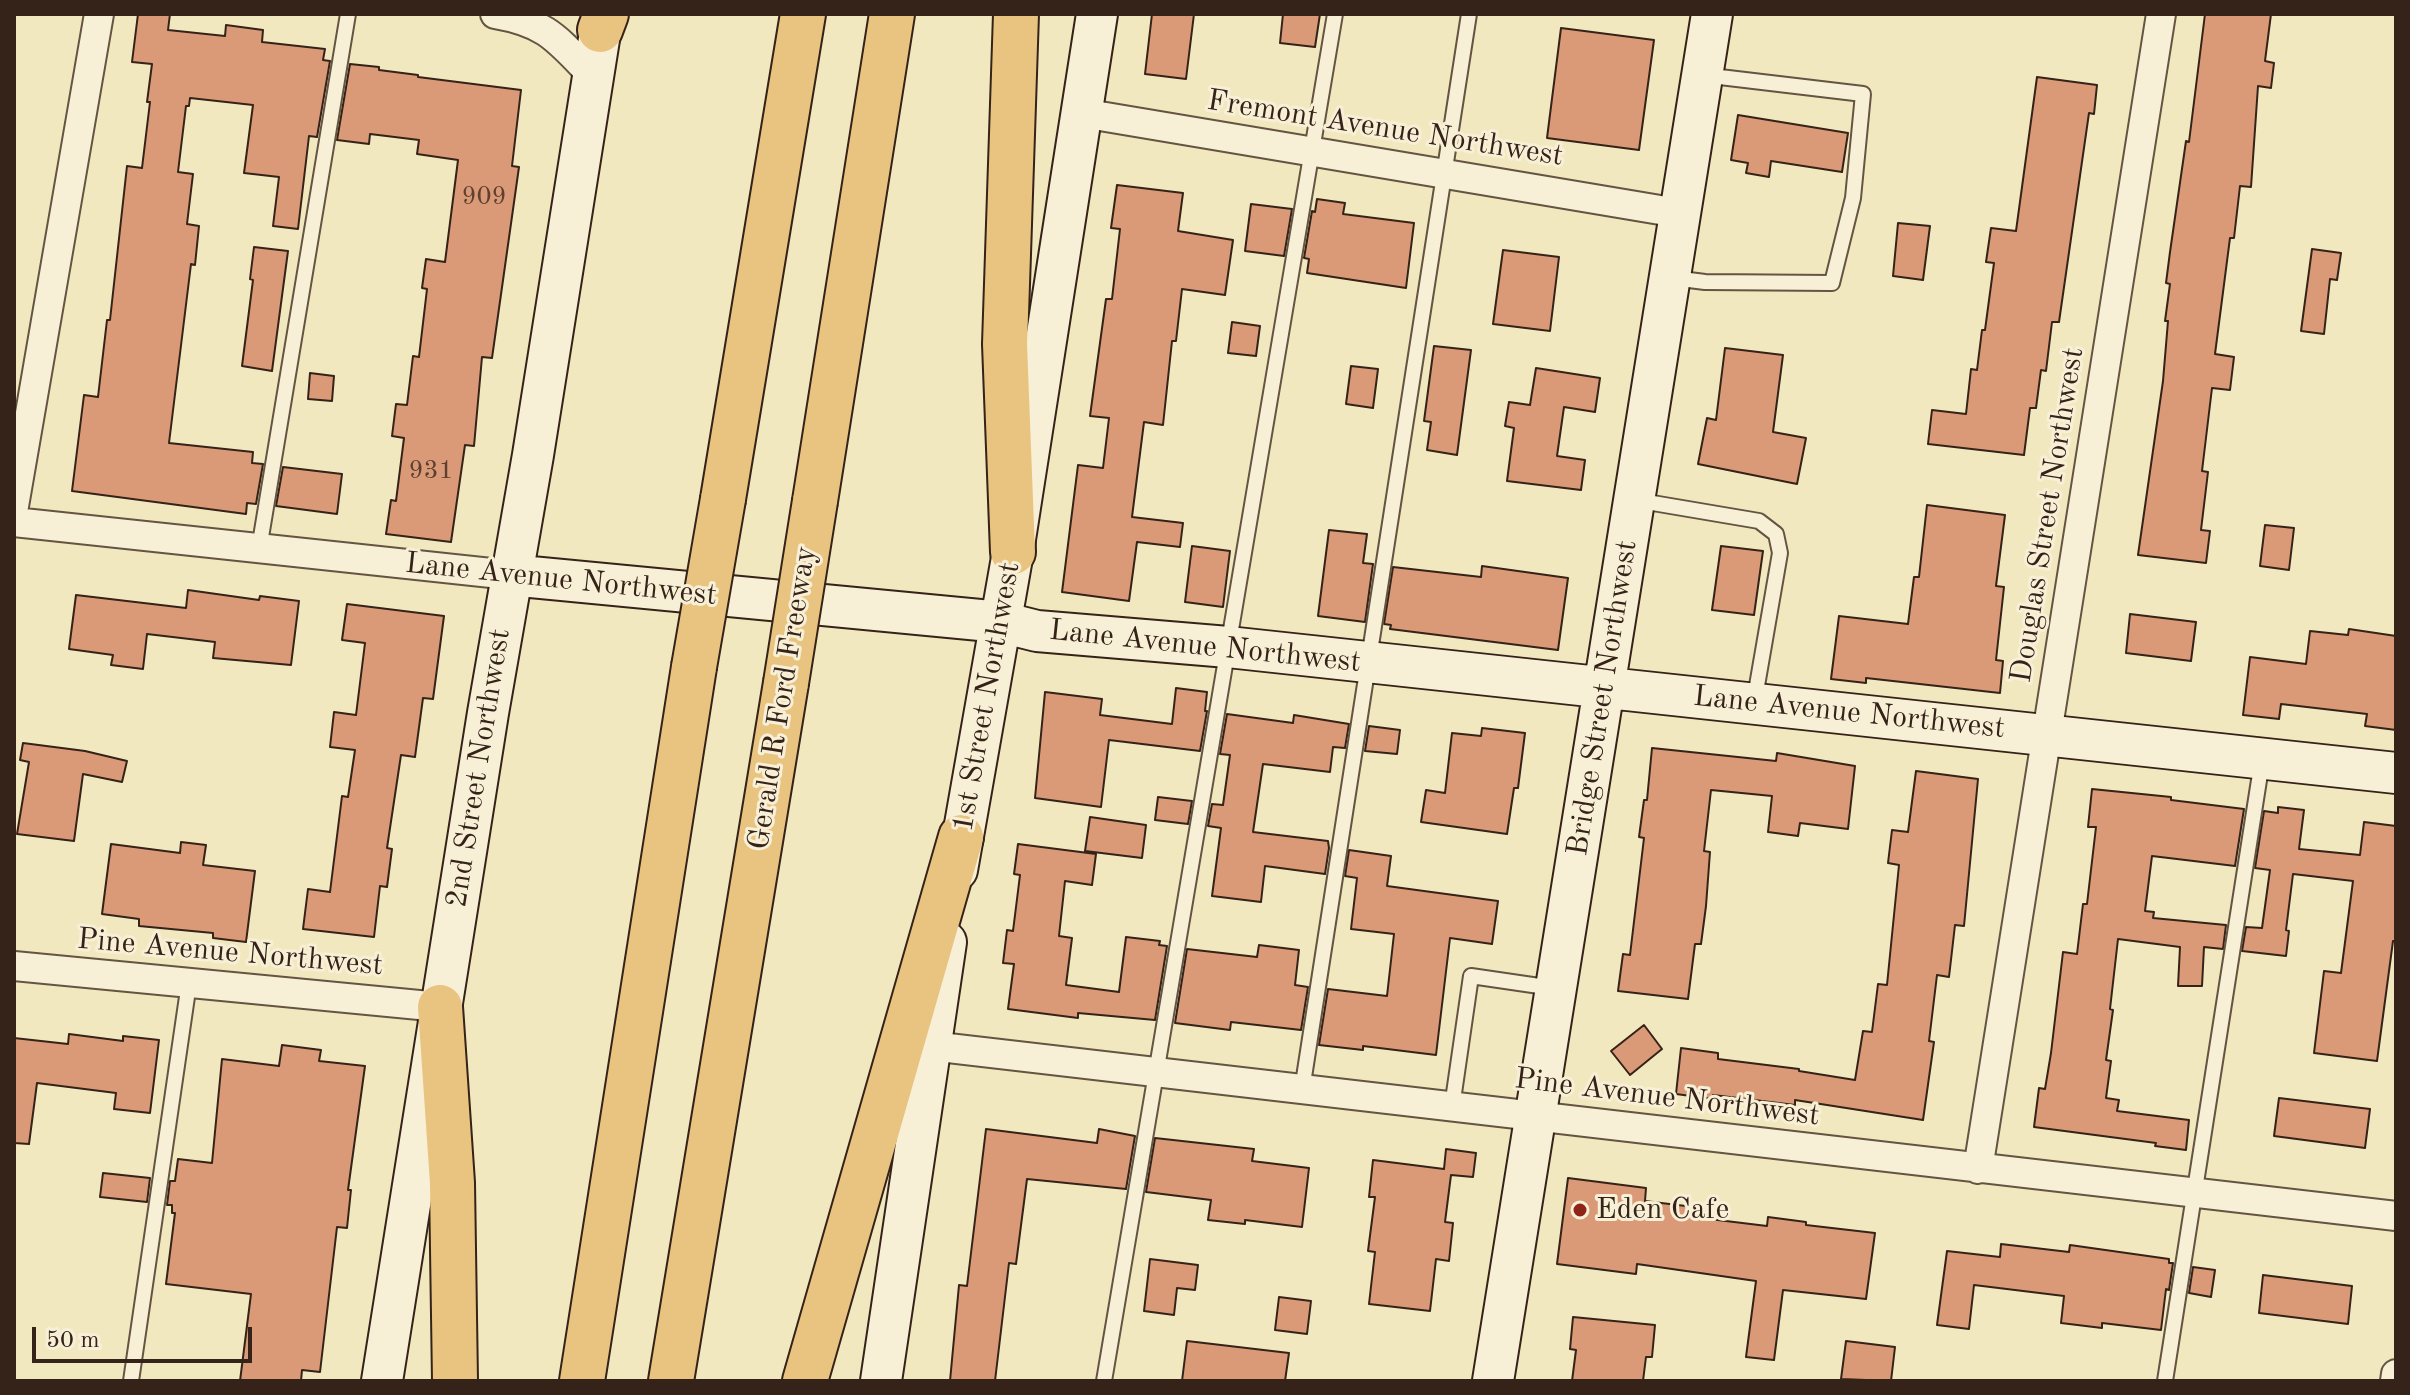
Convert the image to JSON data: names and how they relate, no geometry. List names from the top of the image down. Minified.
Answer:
{"streets":{"highway":["Gerald R Ford Freeway"],"street":["Fremont Avenue Northwest","Douglas Street Northwest","Lane Avenue Northwest","1st Street Northwest","Bridge Street Northwest","2nd Street Northwest","Pine Avenue Northwest"]},"crossings":[["Fremont Avenue Northwest","1st Street Northwest"],["Fremont Avenue Northwest","Bridge Street Northwest"],["Douglas Street Northwest","Lane Avenue Northwest"],["Douglas Street Northwest","Pine Avenue Northwest"],["Lane Avenue Northwest","1st Street Northwest"],["Lane Avenue Northwest","Bridge Street Northwest"],["Lane Avenue Northwest","2nd Street Northwest"],["1st Street Northwest","Pine Avenue Northwest"],["Bridge Street Northwest","Pine Avenue Northwest"],["2nd Street Northwest","Pine Avenue Northwest"]],"places":["Eden Cafe"],"house_numbers":["909","931"],"scale_bar":"50 m"}
